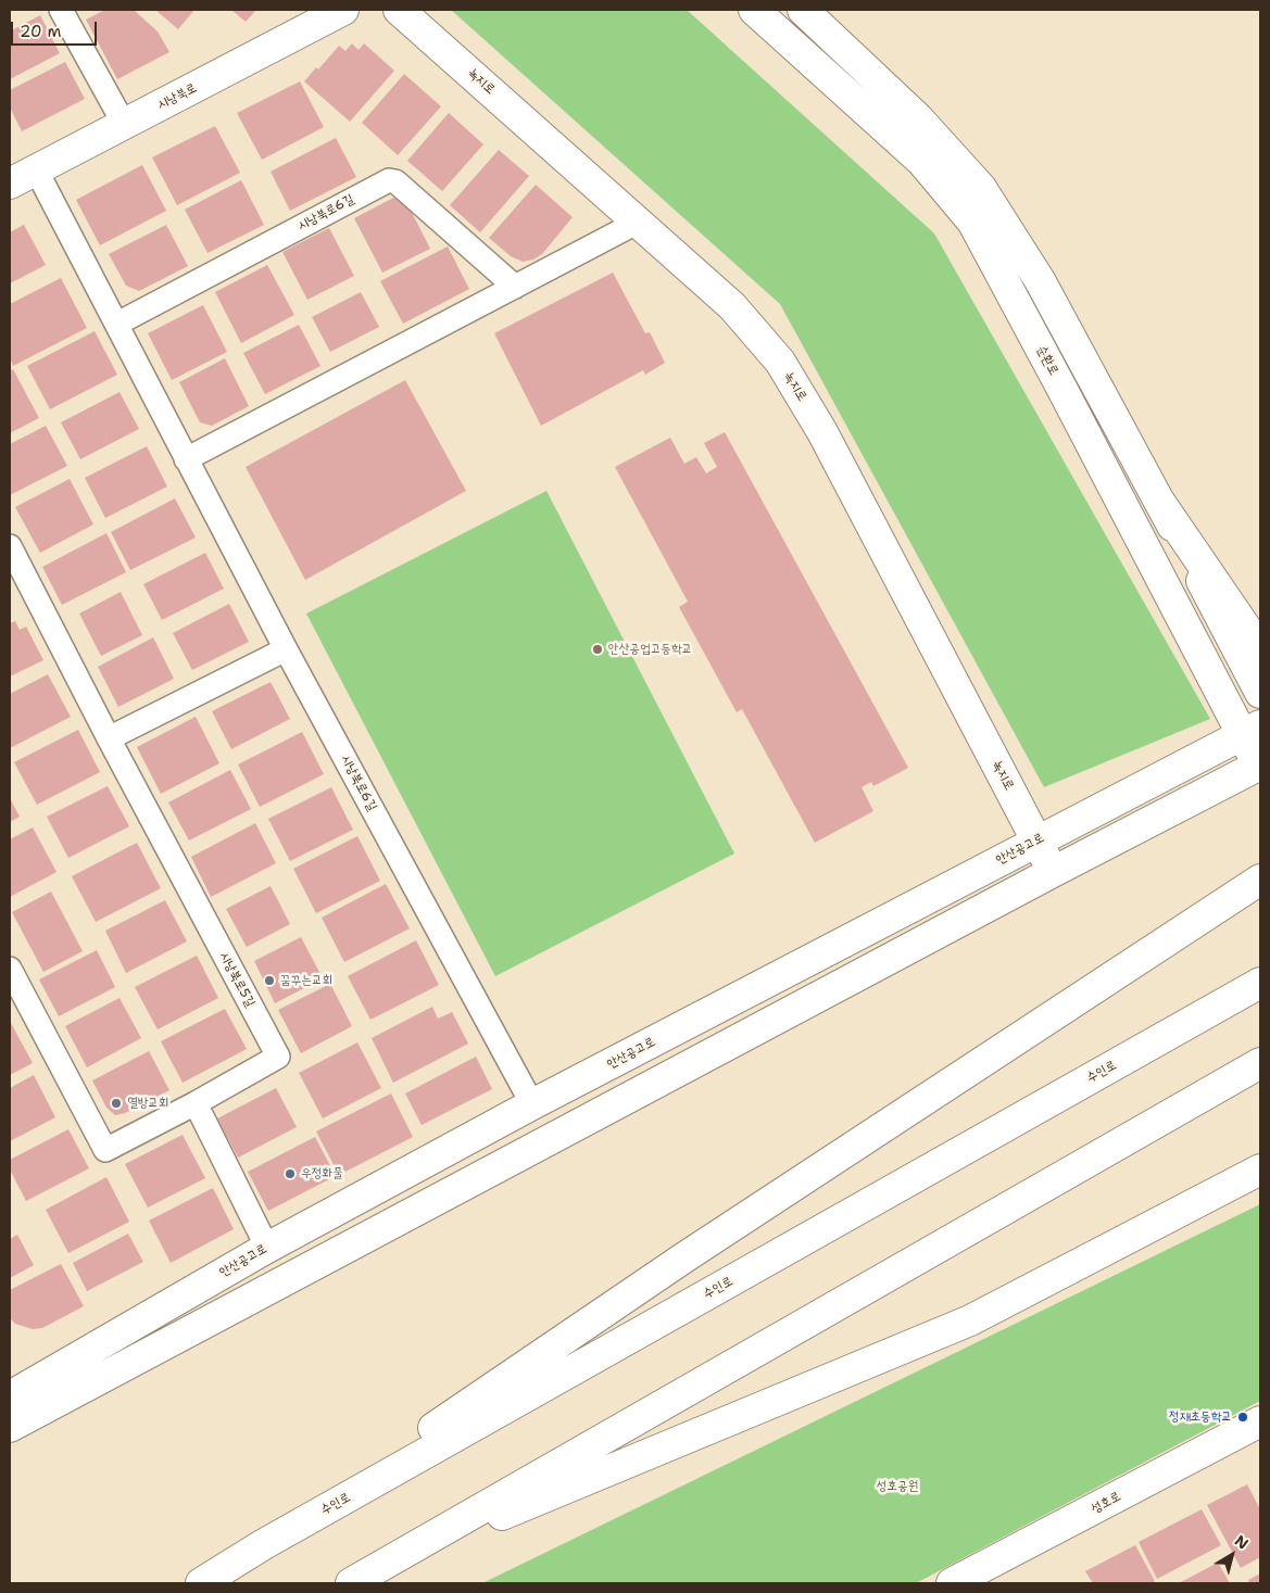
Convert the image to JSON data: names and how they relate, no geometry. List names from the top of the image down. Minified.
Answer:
{"streets":{"street":["녹지로","시낭북로","시낭북로6길","순환로","안산공고로","시낭북로5길","수인로","성호로"]},"crossings":[["녹지로","안산공고로"],["시낭북로","시낭북로6길"],["시낭북로6길","안산공고로"],["순환로","안산공고로"]],"parks":["성호공원"],"places":["안산공업고등학교","꿈꾸는교회","열방교회","우정화물","정재초등학교"],"scale_bar":"20 m","north":"top right"}
